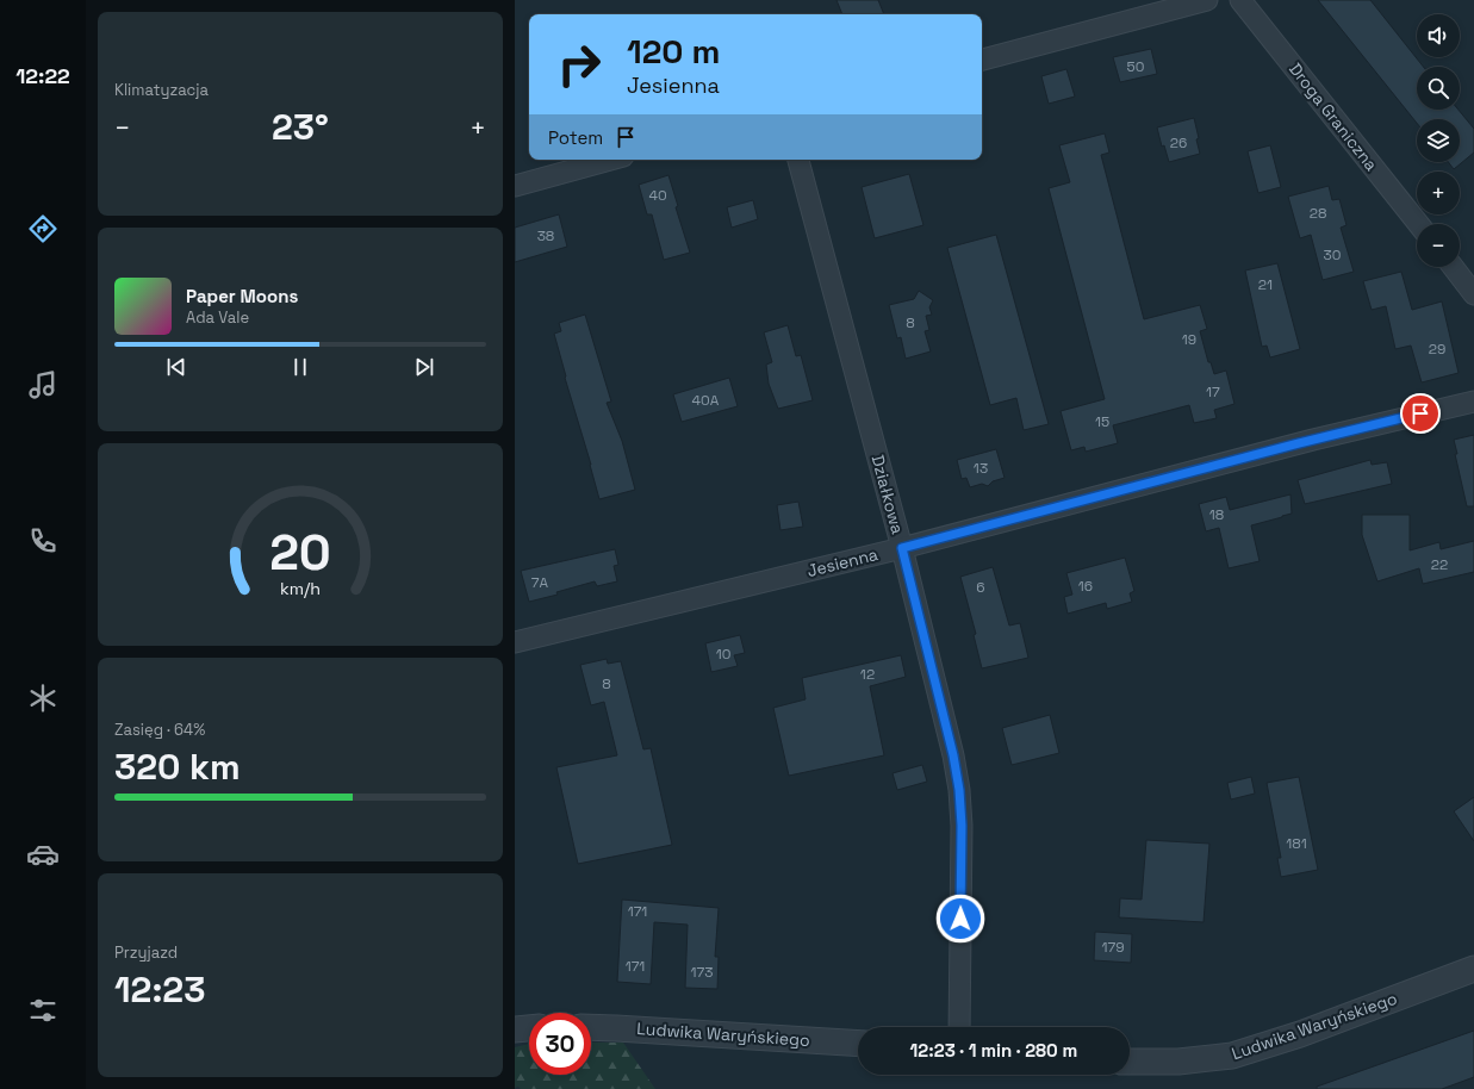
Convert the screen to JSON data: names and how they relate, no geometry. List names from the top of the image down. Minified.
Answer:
{"streets":{"street":["Droga Graniczna","Działkowa","Jesienna","Ludwika Waryńskiego"]},"crossings":[["Działkowa","Jesienna"]],"house_numbers":["50","26","40","28","38","30","21","8","19","29","17","40A","15","13","18","22","7A","16","6","10","12","8","181","171","179","171","173"],"page":{"tabs":"12:22","tile":["Klimatyzacja",["Zasięg · 64%","320 km"],["Przyjazd","12:23"]],"map_buttons":["+","−"],"turn":["120 m","Jesienna"],"heat":["−","23°","+"],"then":"Potem","song":["Paper Moons","Ada Vale"],"limit":"30","trip":"12:23 · 1 min · 280 m","gauge":["20","km/h"]}}
